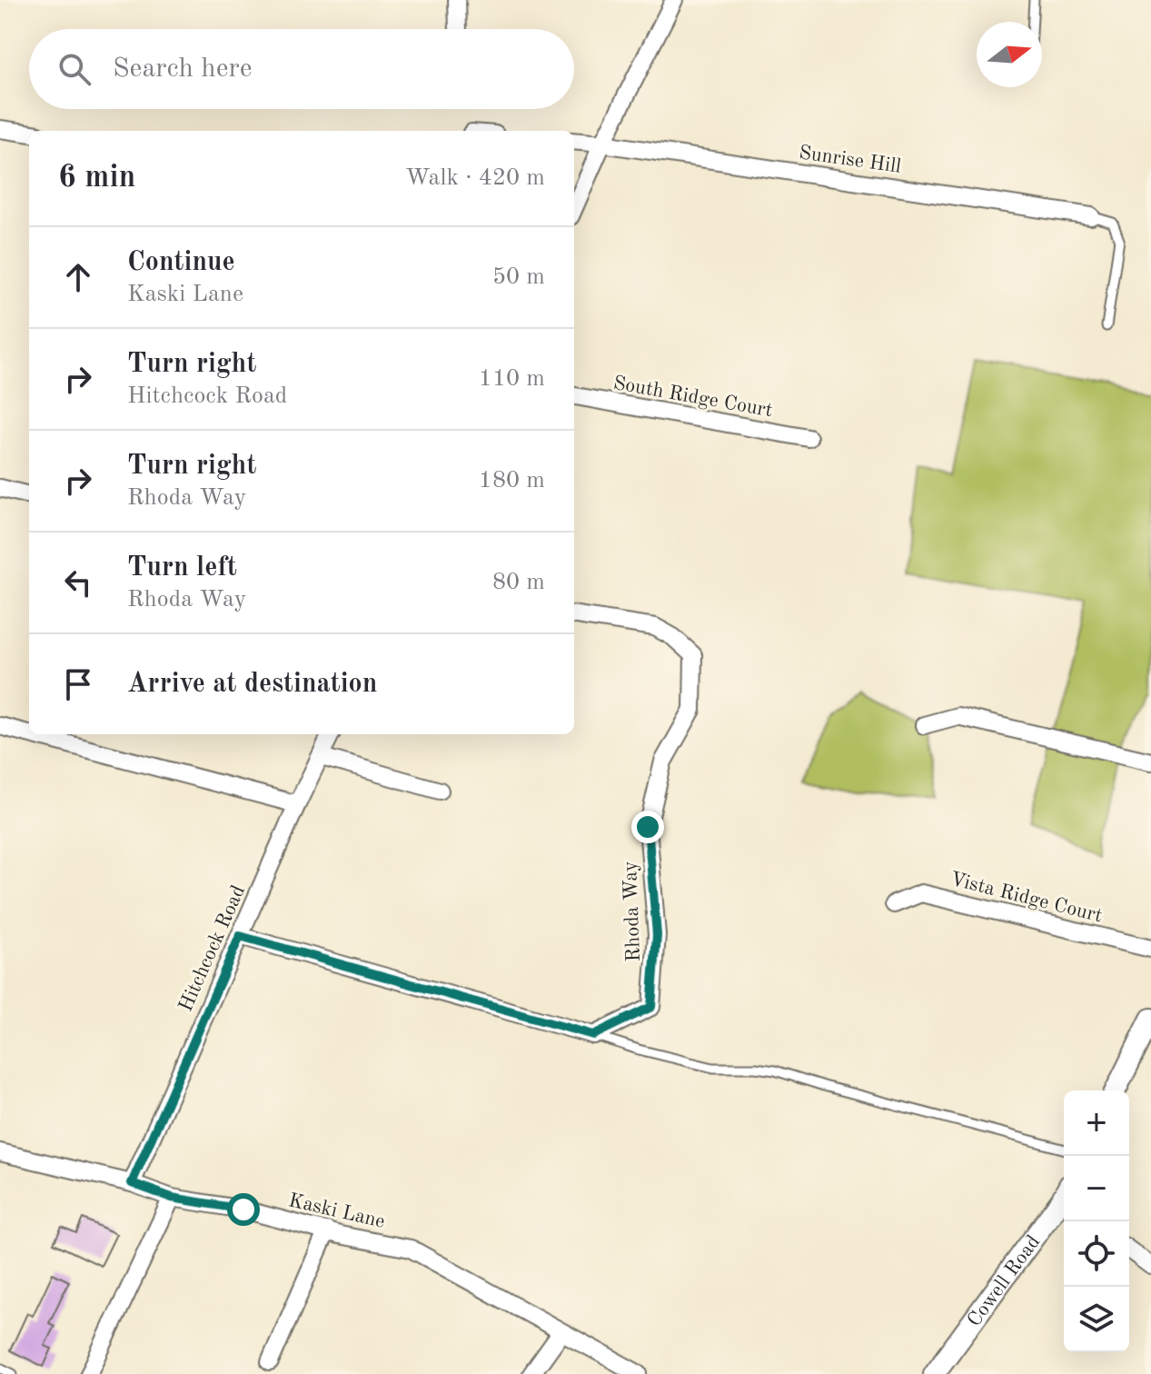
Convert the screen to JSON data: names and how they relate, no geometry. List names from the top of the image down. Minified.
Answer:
{"streets":{"street":["Sunrise Hill","South Ridge Court","Vista Ridge Court","Rhoda Way","Hitchcock Road","Kaski Lane","Cowell Road"]},"crossings":[["Hitchcock Road","Kaski Lane"]],"north":"right","page":{"search":"Search here","heading":["6 min","Walk · 420 m"],"list":[["Continue","Kaski Lane","50 m"],["Turn right","Hitchcock Road","110 m"],["Turn right","Rhoda Way","180 m"],["Turn left","Rhoda Way","80 m"],"Arrive at destination"],"map_buttons":["+","−"]}}
